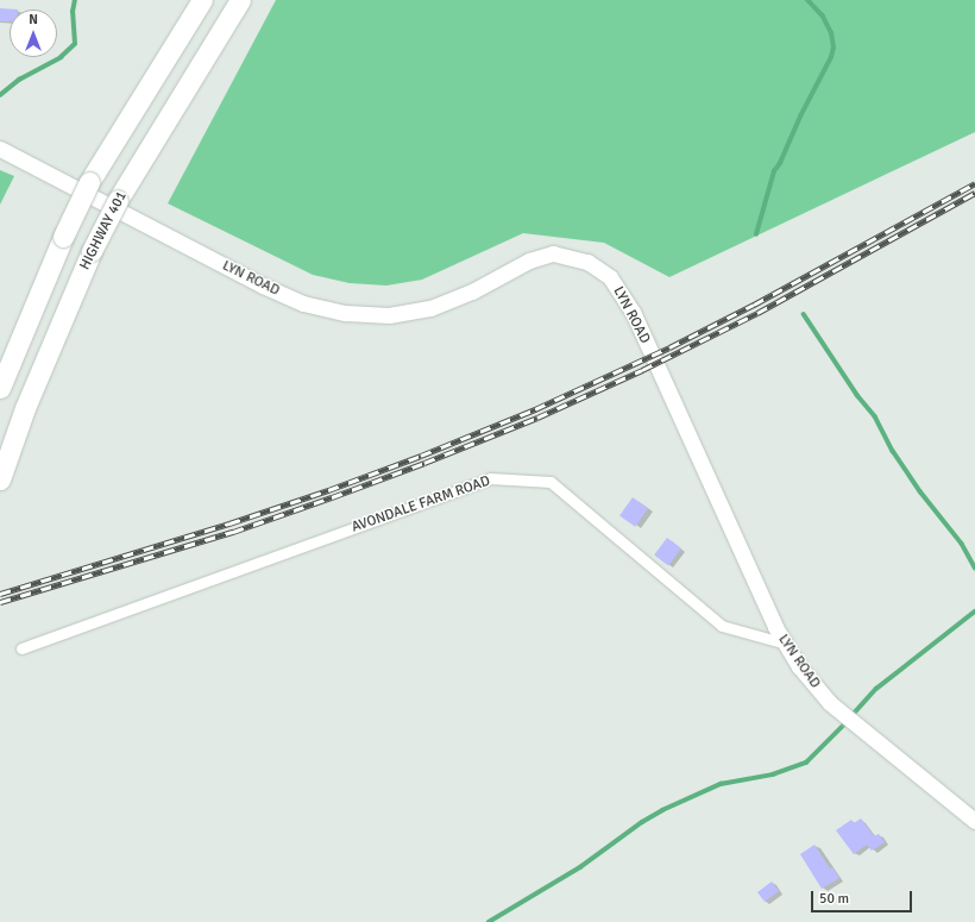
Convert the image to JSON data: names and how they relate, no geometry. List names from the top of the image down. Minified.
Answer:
{"streets":{"highway":["HIGHWAY 401"],"main road":["LYN ROAD"],"street":["AVONDALE FARM ROAD"]},"crossings":[["LYN ROAD","AVONDALE FARM ROAD"]],"scale_bar":"50 m","north":"top"}
